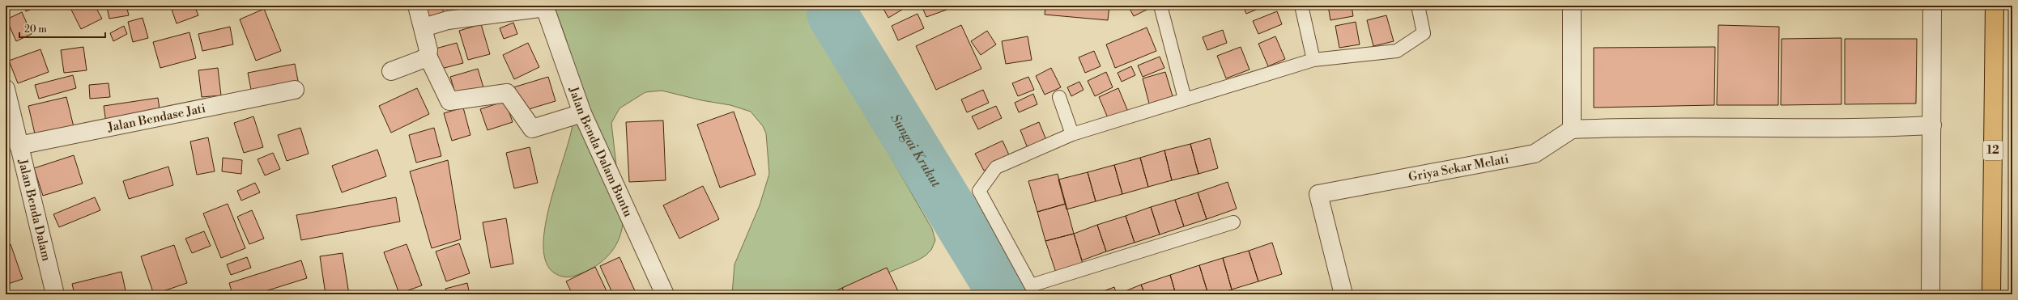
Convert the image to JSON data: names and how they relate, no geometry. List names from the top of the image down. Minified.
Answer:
{"streets":{"highway":["12"],"street":["Jalan Bendase Jati","Jalan Benda Dalam Buntu","Griya Sekar Melati","Jalan Benda Dalam"]},"crossings":[["Jalan Bendase Jati","Jalan Benda Dalam"]],"water":["Sungai Krukut"],"scale_bar":"20 m"}
